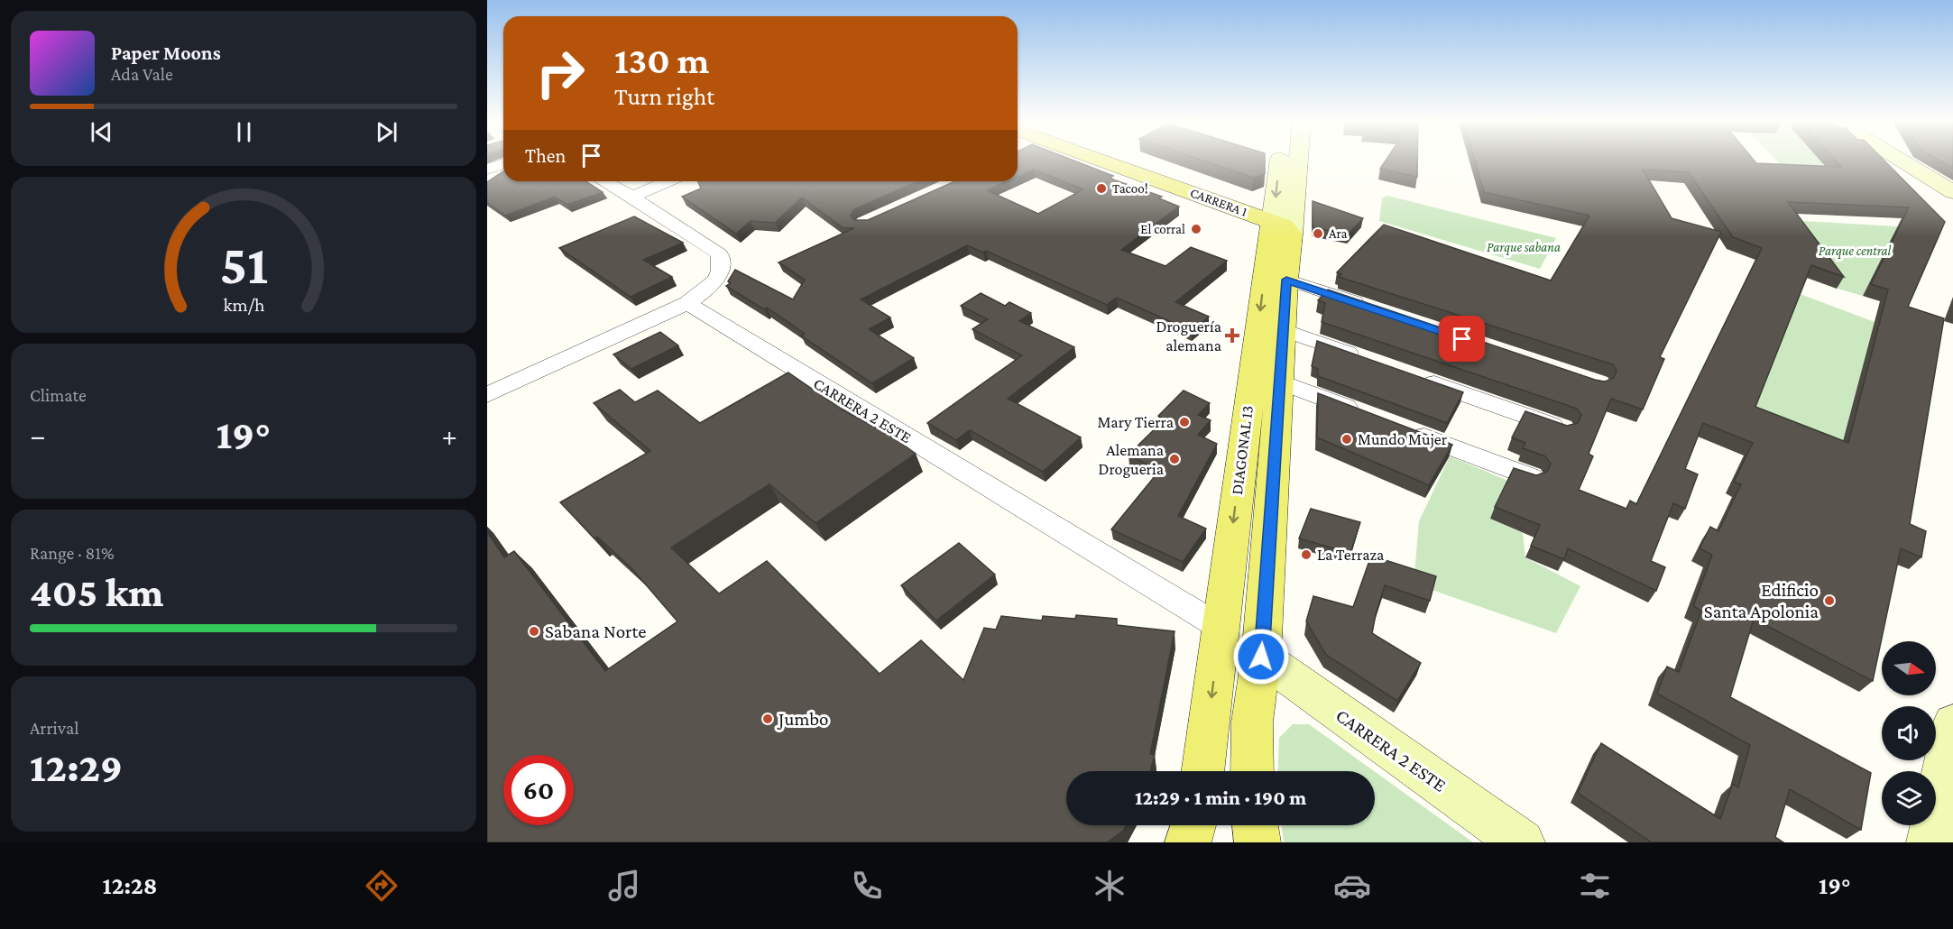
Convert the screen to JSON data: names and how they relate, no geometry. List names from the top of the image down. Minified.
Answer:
{"streets":{"main road":["CARRERA 1","CARRERA 2 ESTE","DIAGONAL 13"]},"crossings":[["CARRERA 1","DIAGONAL 13"],["CARRERA 2 ESTE","DIAGONAL 13"]],"parks":["Parque sabana","Parque central"],"places":{"other":["Tacoo!","El corral","Ara","Mary Tierra","Mundo Mujer","Alemana Drogueria","La Terraza","Edificio Santa Apolonia","Sabana Norte","Jumbo"],"health":["Droguería alemana"]},"north":"right","page":{"turn":["130 m","Turn right"],"song":["Paper Moons","Ada Vale"],"then":"Then","tile":["Climate",["Range · 81%","405 km"],["Arrival","12:29"]],"heat":["−","19°","+"],"limit":"60","trip":"12:29 · 1 min · 190 m","tabs":["12:28","19°"],"gauge":["51","km/h"]}}
